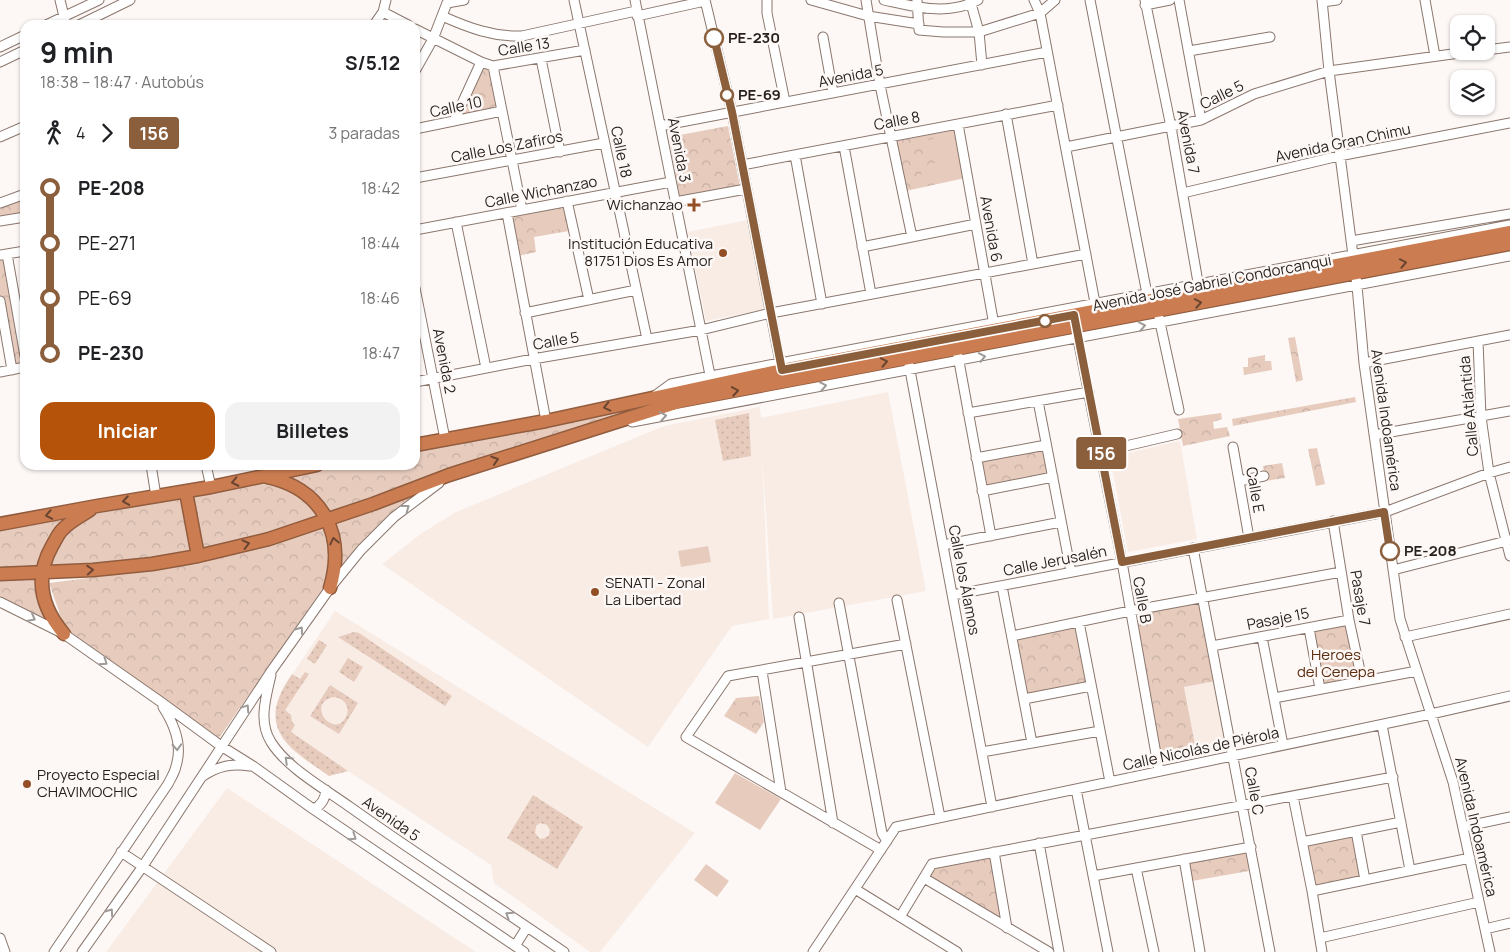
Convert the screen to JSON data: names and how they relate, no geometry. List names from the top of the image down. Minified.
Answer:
{"streets":{"highway":["Avenida José Gabriel Condorcanqui"],"street":["Calle 13","Avenida 5","Calle 5","Calle 10","Calle 8","Avenida 7","Avenida Gran Chimu","Calle Los Zafiros","Avenida 3","Calle 18","Calle Wichanzao","Avenida 6","Avenida 2","Calle Atlántida","Avenida Indoamérica","Calle E","Calle Jerusalén","Calle los Álamos","Pasaje 7","Calle B","Pasaje 15","Calle Nicolás de Piérola","Calle C"]},"crossings":[["Calle 13","Calle 18"],["Avenida 5","Avenida 3"],["Calle 5","Avenida 7"],["Calle 5","Avenida 3"],["Calle 5","Calle 18"],["Calle 5","Avenida 6"],["Calle 5","Avenida 2"],["Calle 5","Avenida Indoamérica"],["Calle 8","Avenida 6"],["Avenida 7","Avenida Gran Chimu"],["Avenida 7","Avenida José Gabriel Condorcanqui"],["Avenida Gran Chimu","Avenida Indoamérica"],["Calle Los Zafiros","Calle 18"],["Avenida 3","Calle Wichanzao"],["Avenida 3","Avenida José Gabriel Condorcanqui"],["Calle 18","Calle Wichanzao"],["Avenida 6","Avenida José Gabriel Condorcanqui"],["Avenida José Gabriel Condorcanqui","Avenida 2"],["Avenida José Gabriel Condorcanqui","Avenida Indoamérica"],["Avenida José Gabriel Condorcanqui","Calle los Álamos"],["Avenida José Gabriel Condorcanqui","Calle B"],["Calle Atlántida","Calle Jerusalén"],["Avenida Indoamérica","Calle Jerusalén"],["Avenida Indoamérica","Calle Nicolás de Piérola"],["Calle E","Calle Jerusalén"],["Calle Jerusalén","Calle los Álamos"],["Calle Jerusalén","Pasaje 7"],["Calle Jerusalén","Calle B"],["Calle Jerusalén","Calle C"],["Calle los Álamos","Calle Nicolás de Piérola"],["Pasaje 7","Pasaje 15"],["Calle B","Calle Nicolás de Piérola"],["Pasaje 15","Calle C"],["Calle Nicolás de Piérola","Calle C"]],"parks":["Heroes del Cenepa"],"places":{"other":["PE-230","PE-69","Institución Educativa 81751 Dios Es Amor","PE-208","SENATI - Zonal La Libertad","Proyecto Especial CHAVIMOCHIC"],"health":["Wichanzao"]},"lines":["bus line 156"],"page":{"on_map":"156","heading":["9 min","18:38 – 18:47 · Autobús","S/5.12"],"legs":["4","156","3 paradas"],"list":[{"name":"PE-208","value":"18:42"},{"name":"PE-271","value":"18:44"},{"name":"PE-69","value":"18:46"},{"name":"PE-230","value":"18:47"}],"buttons":["Iniciar","Billetes"]}}
